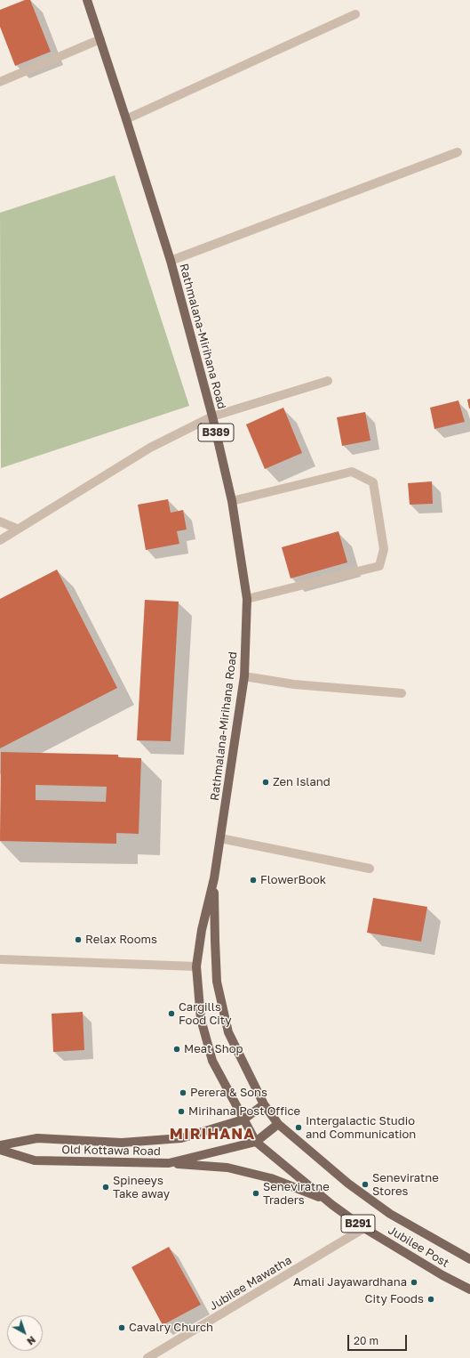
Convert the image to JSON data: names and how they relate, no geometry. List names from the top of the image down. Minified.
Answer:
{"streets":{"main road":["Rathmalana-Mirihana Road","B389","Old Kottawa Road","B291","Jubilee Post"],"street":["Jubilee Mawatha"]},"crossings":[["Rathmalana-Mirihana Road","Old Kottawa Road"],["Rathmalana-Mirihana Road","Jubilee Post"],["Old Kottawa Road","Jubilee Post"],["Jubilee Post","Jubilee Mawatha"]],"districts":["MIRIHANA"],"places":["Zen Island","FlowerBook","Relax Rooms","Cargills Food City","Meat Shop","Perera & Sons","Mirihana Post Office","Intergalactic Studio and Communication","Seneviratne Stores","Spineeys Take away","Seneviratne Traders","Amali Jayawardhana","City Foods","Cavalry Church"],"scale_bar":"20 m","north":"bottom right"}
